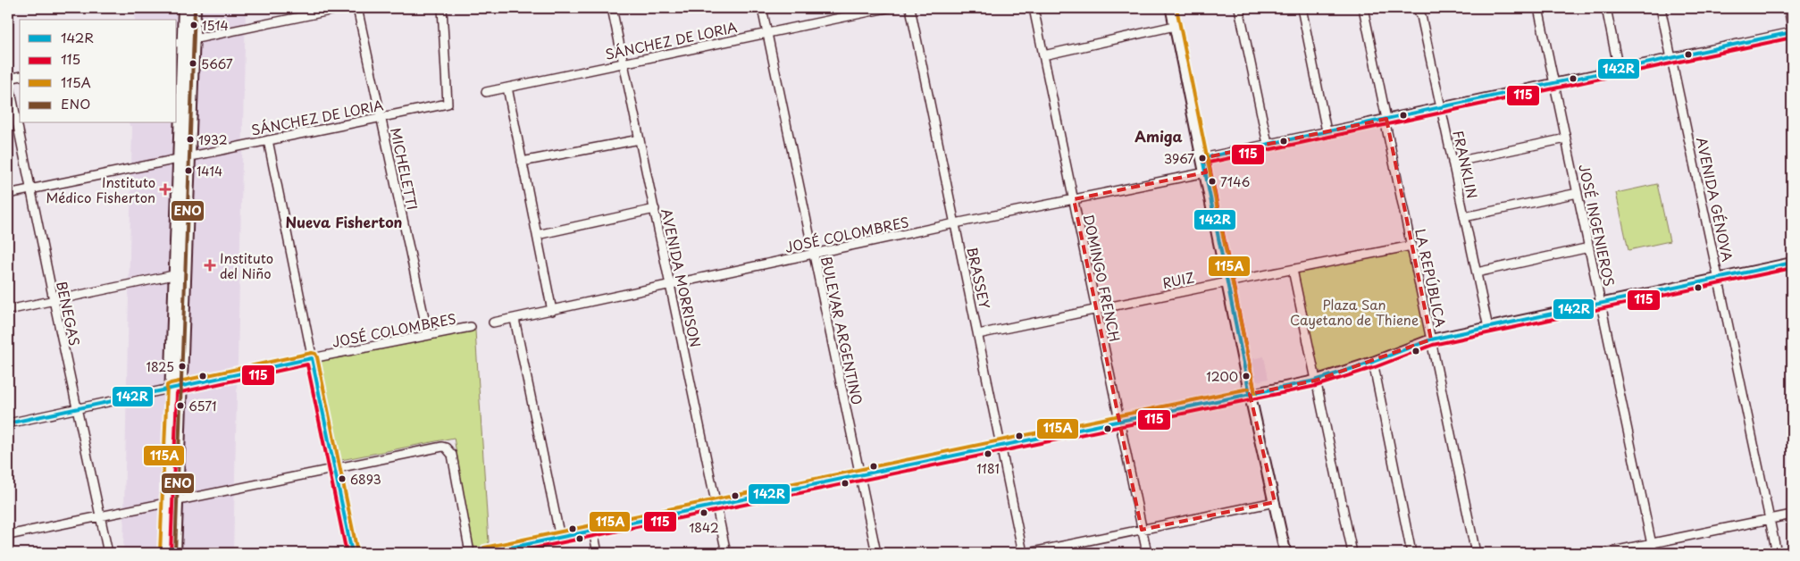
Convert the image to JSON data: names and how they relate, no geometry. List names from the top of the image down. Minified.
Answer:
{"streets":{"street":["SÁNCHEZ DE LORIA","FRANKLIN","MICHELETTI","AVENIDA GÉNOVA","JOSÉ INGENIEROS","JOSÉ COLOMBRES","AVENIDA MORRISON","BRASSEY","DOMINGO FRENCH","LA REPÚBLICA","RUIZ","BENEGAS","BULEVAR ARGENTINO"]},"crossings":[["SÁNCHEZ DE LORIA","MICHELETTI"],["SÁNCHEZ DE LORIA","AVENIDA MORRISON"],["SÁNCHEZ DE LORIA","BENEGAS"],["SÁNCHEZ DE LORIA","BULEVAR ARGENTINO"],["MICHELETTI","JOSÉ COLOMBRES"],["JOSÉ COLOMBRES","AVENIDA MORRISON"],["JOSÉ COLOMBRES","BRASSEY"],["JOSÉ COLOMBRES","DOMINGO FRENCH"],["JOSÉ COLOMBRES","BENEGAS"],["JOSÉ COLOMBRES","BULEVAR ARGENTINO"],["BRASSEY","RUIZ"],["DOMINGO FRENCH","RUIZ"],["LA REPÚBLICA","RUIZ"]],"districts":["Amiga","Nueva Fisherton"],"parks":["Plaza San Cayetano de Thiene"],"places":{"other":["1514","5667","1932","3967","1414","7146","1825","1200","6571","1181","6893","1842"],"health":["Instituto Médico Fisherton","Instituto del Niño"]},"lines":["transit line 115A","transit line ENO","transit line 142R","transit line 115"],"legend":["142R","115","115A","ENO"]}
